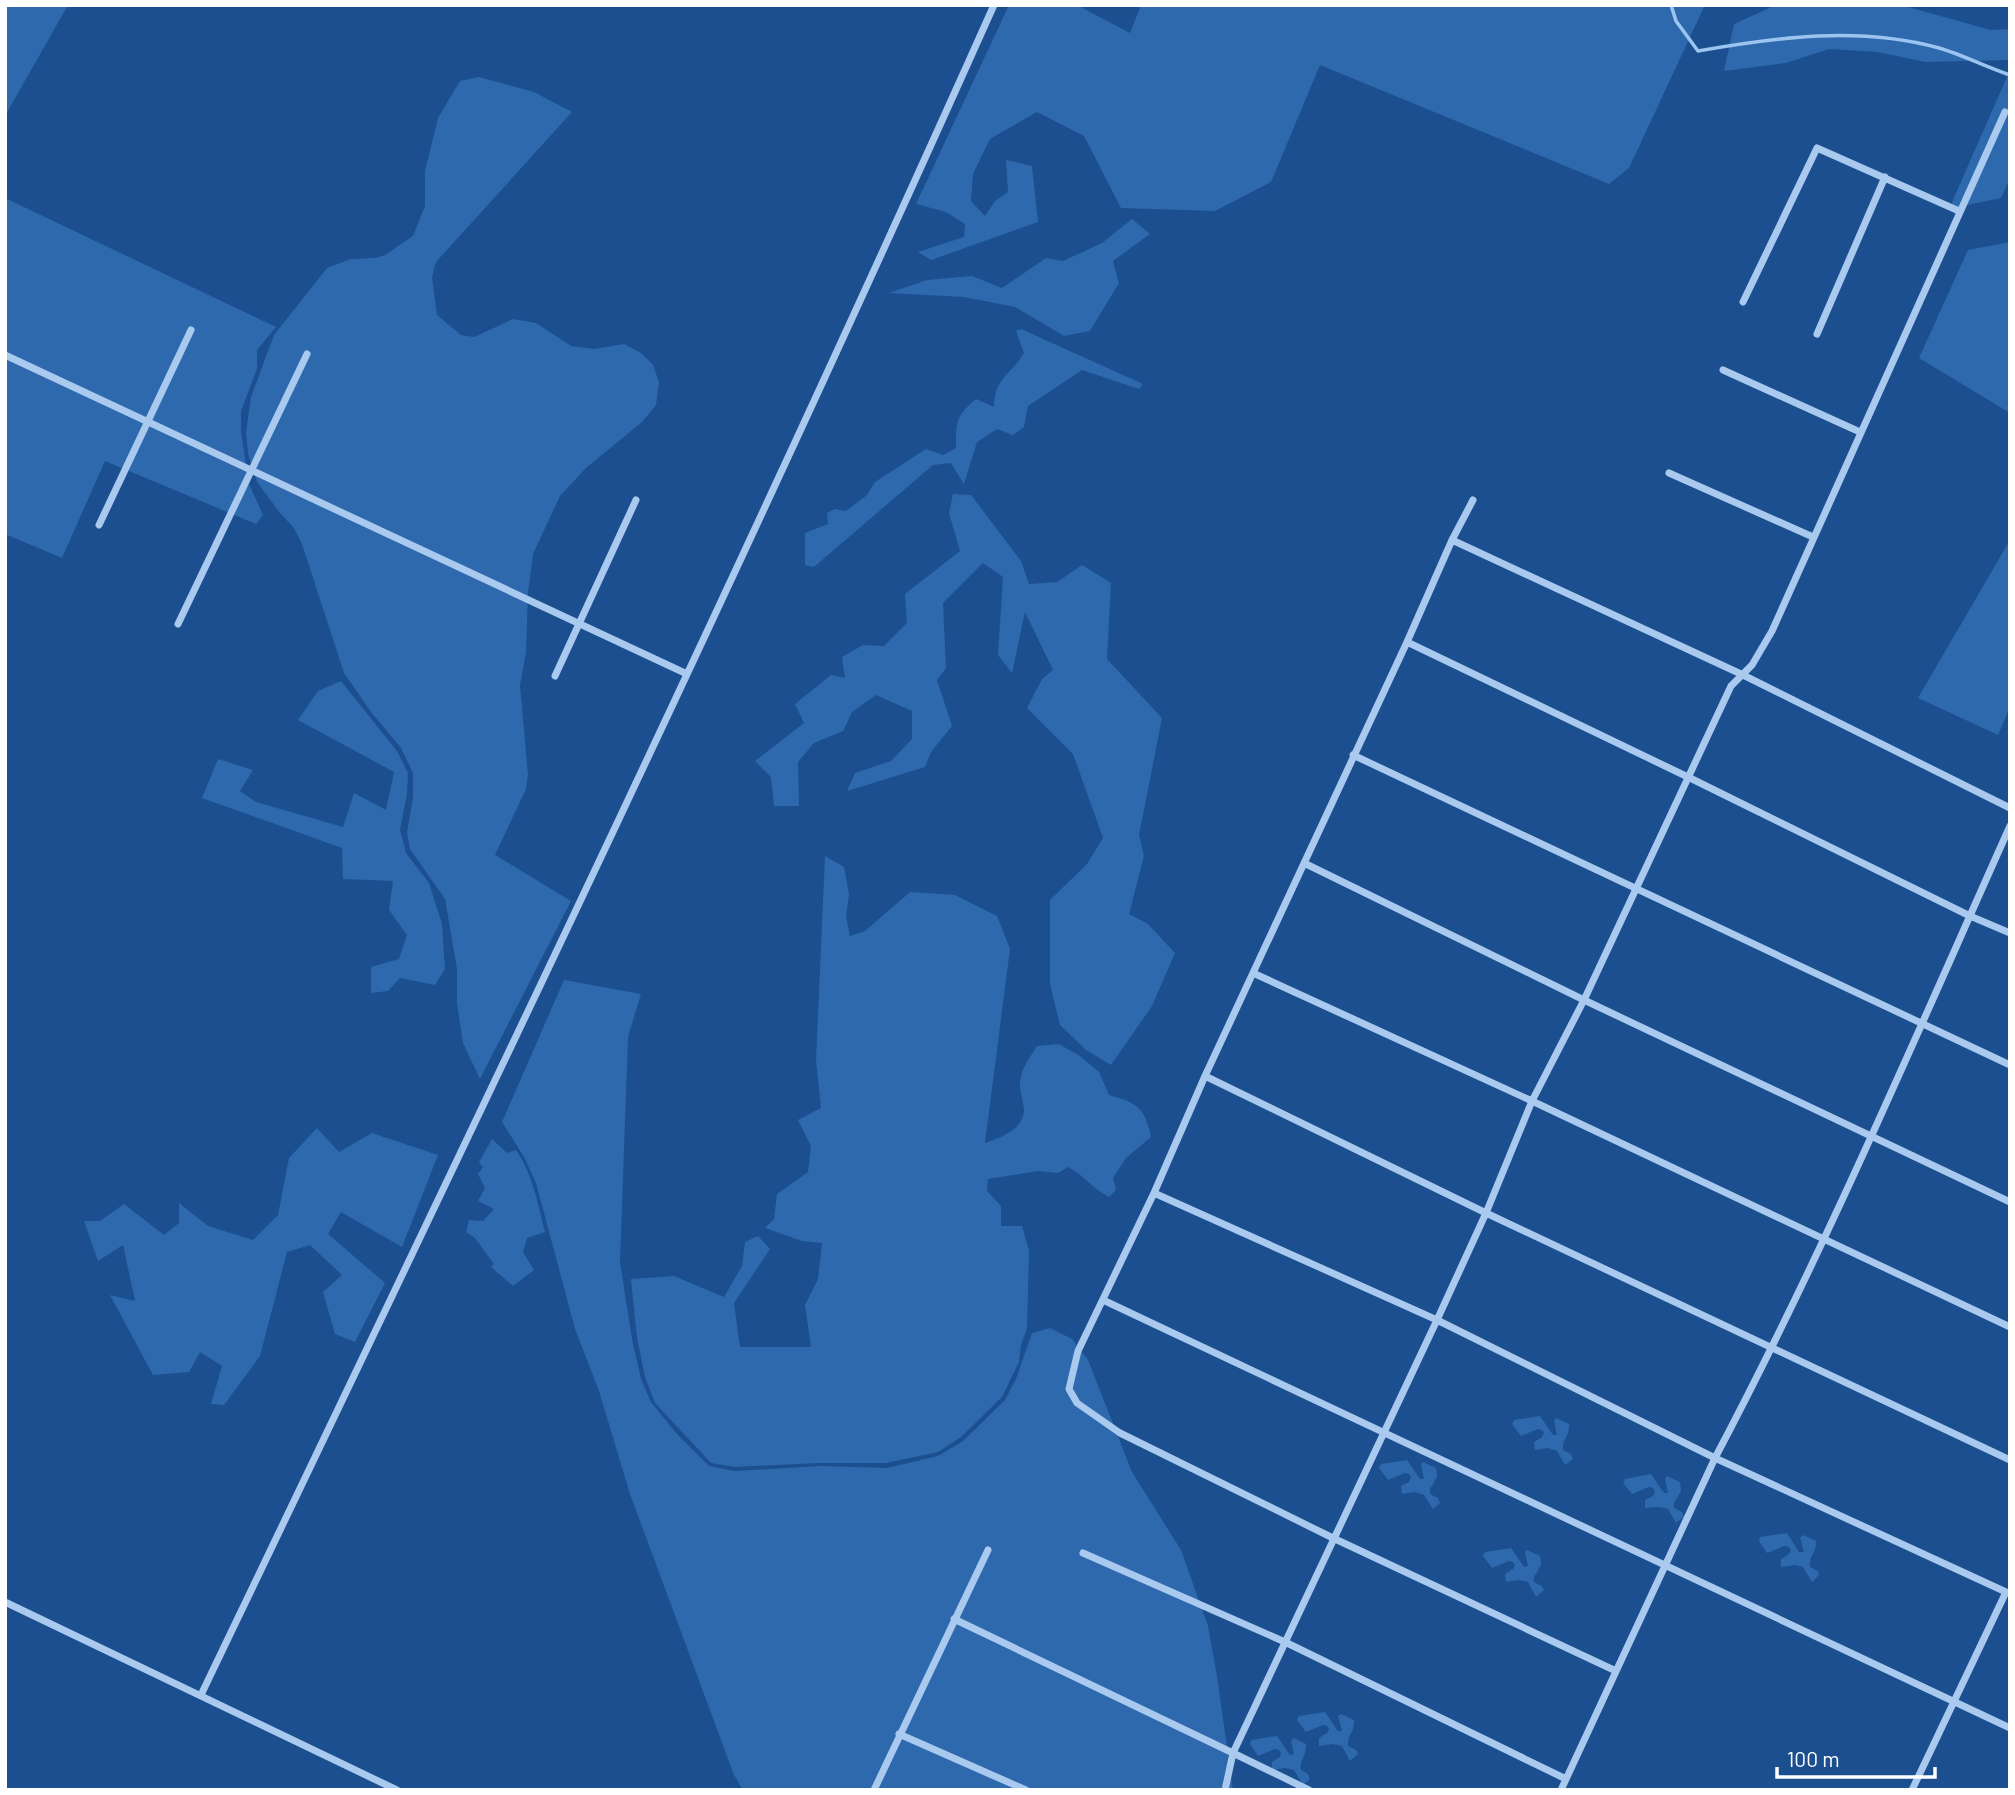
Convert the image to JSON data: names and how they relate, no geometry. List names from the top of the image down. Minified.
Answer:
{"scale_bar":"100 m"}
